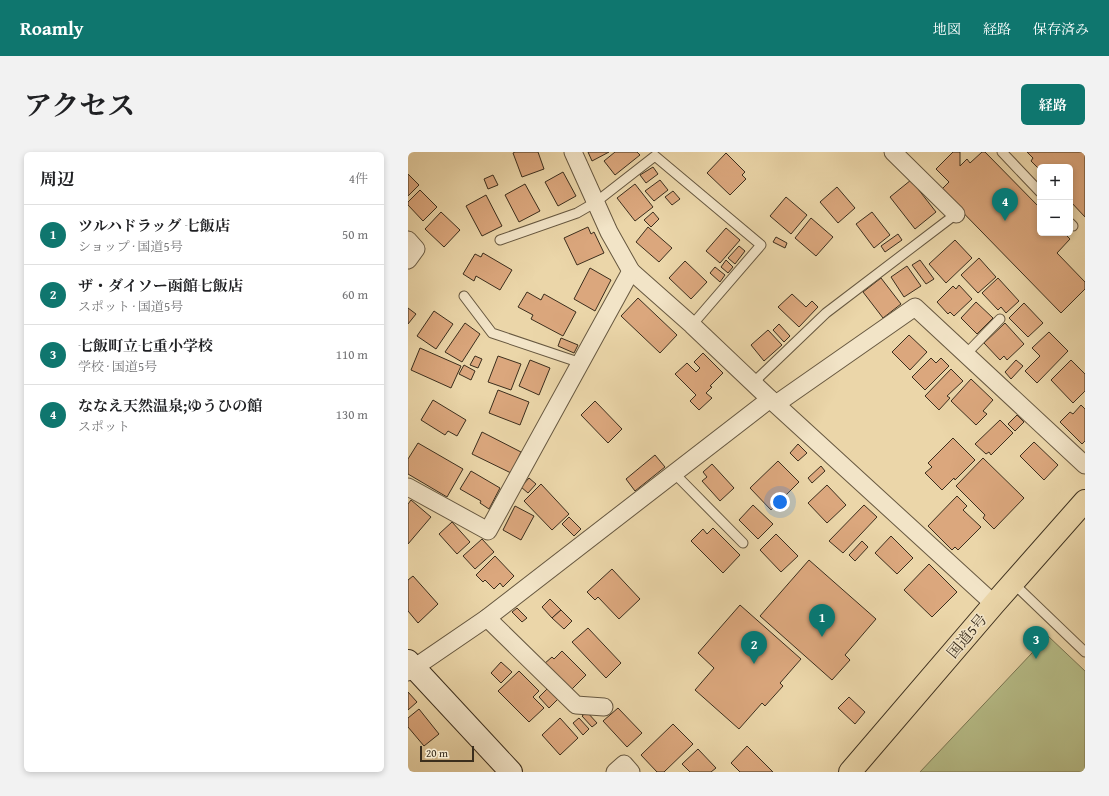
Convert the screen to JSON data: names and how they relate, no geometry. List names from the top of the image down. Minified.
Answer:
{"streets":{"highway":["国道5号"]},"scale_bar":"20 m","page":{"header":"Roamly","nav":["地図","経路","保存済み"],"title":"アクセス","buttons":"経路","heading":["周辺","4件"],"map_buttons":["+","−"],"pins":["4","1","3","2"],"list":[{"mark":"1","name":"ツルハドラッグ 七飯店","note":"ショップ · 国道5号","value":"50 m"},{"mark":"2","name":"ザ・ダイソー函館七飯店","note":"スポット · 国道5号","value":"60 m"},{"mark":"3","name":"七飯町立七重小学校","note":"学校 · 国道5号","value":"110 m"},{"mark":"4","name":"ななえ天然温泉;ゆうひの館","note":"スポット","value":"130 m"}],"scale":"20 m"}}
